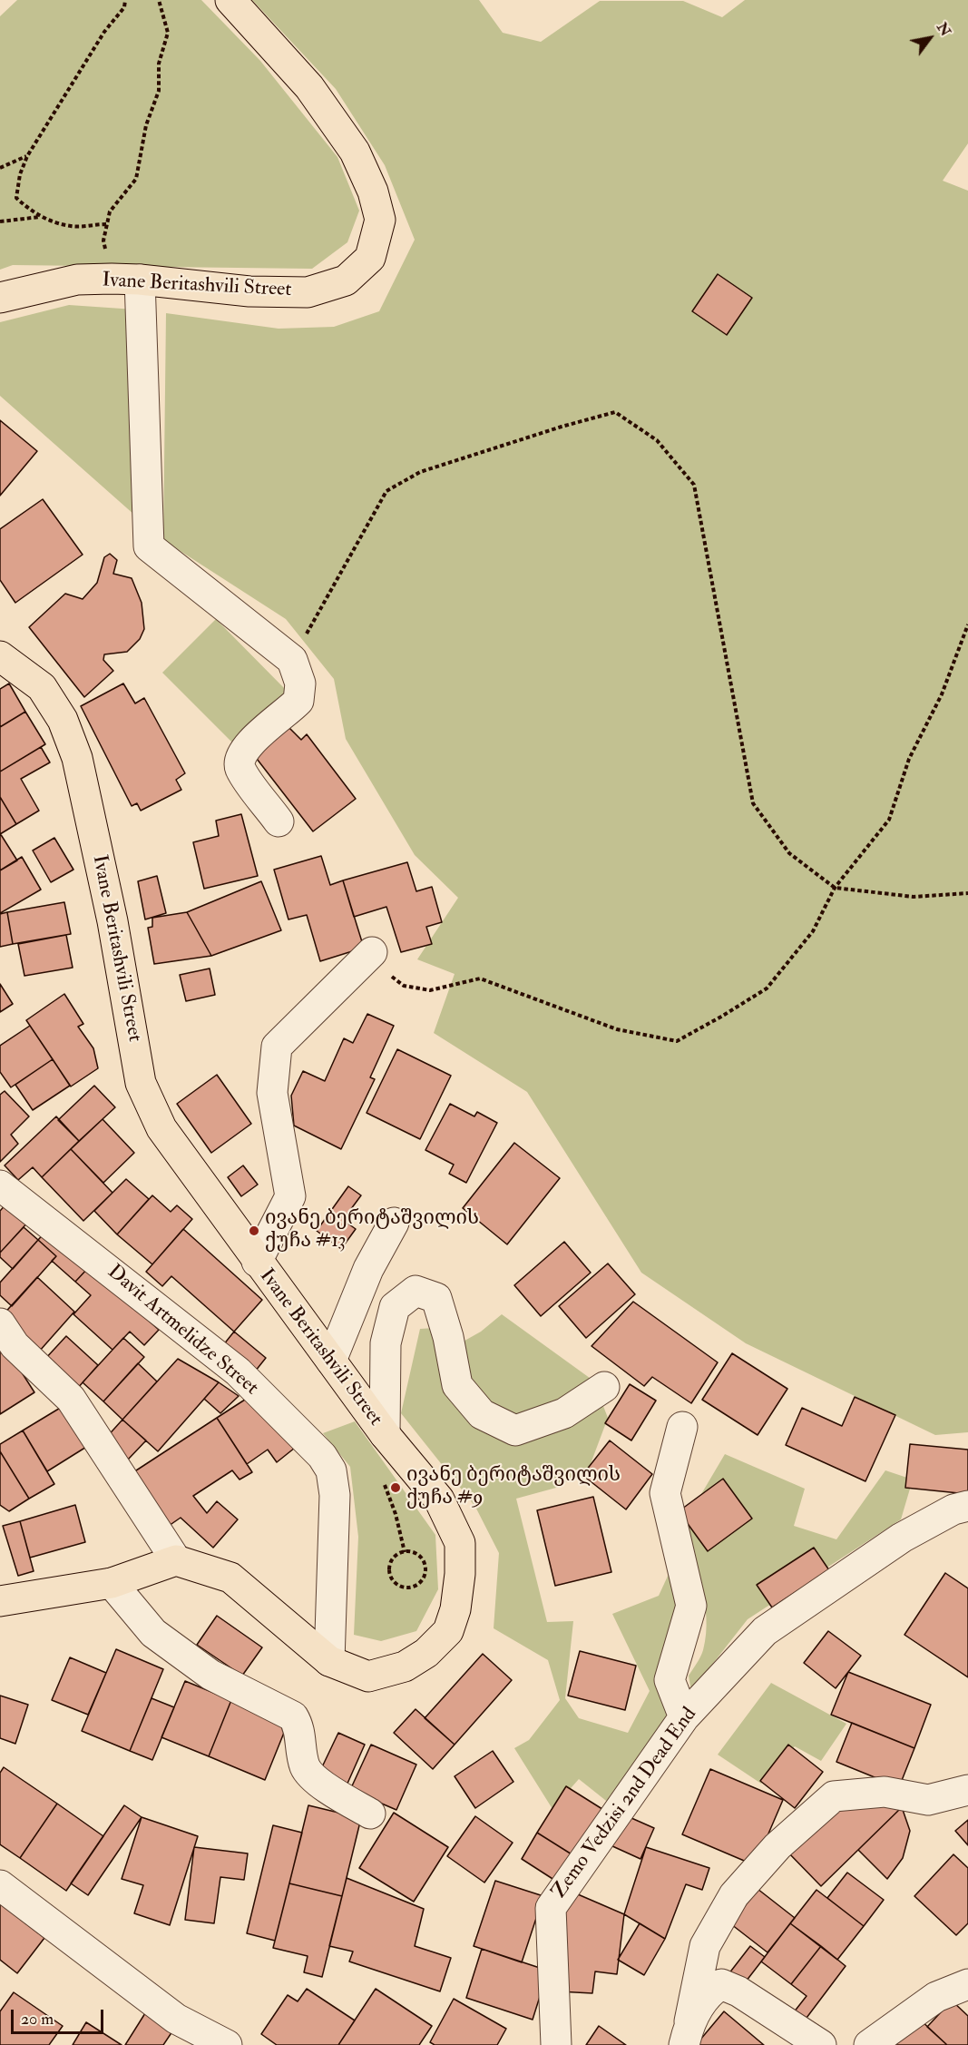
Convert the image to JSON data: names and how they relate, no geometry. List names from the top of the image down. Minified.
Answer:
{"streets":{"main road":["Ivane Beritashvili Street"],"street":["Davit Artmelidze Street","Zemo Vedzisi 2nd Dead End"]},"crossings":[["Ivane Beritashvili Street","Davit Artmelidze Street"]],"places":["ივანე ბერიტაშვილის ქუჩა #13","ივანე ბერიტაშვილის ქუჩა #9"],"scale_bar":"20 m","north":"top right"}
